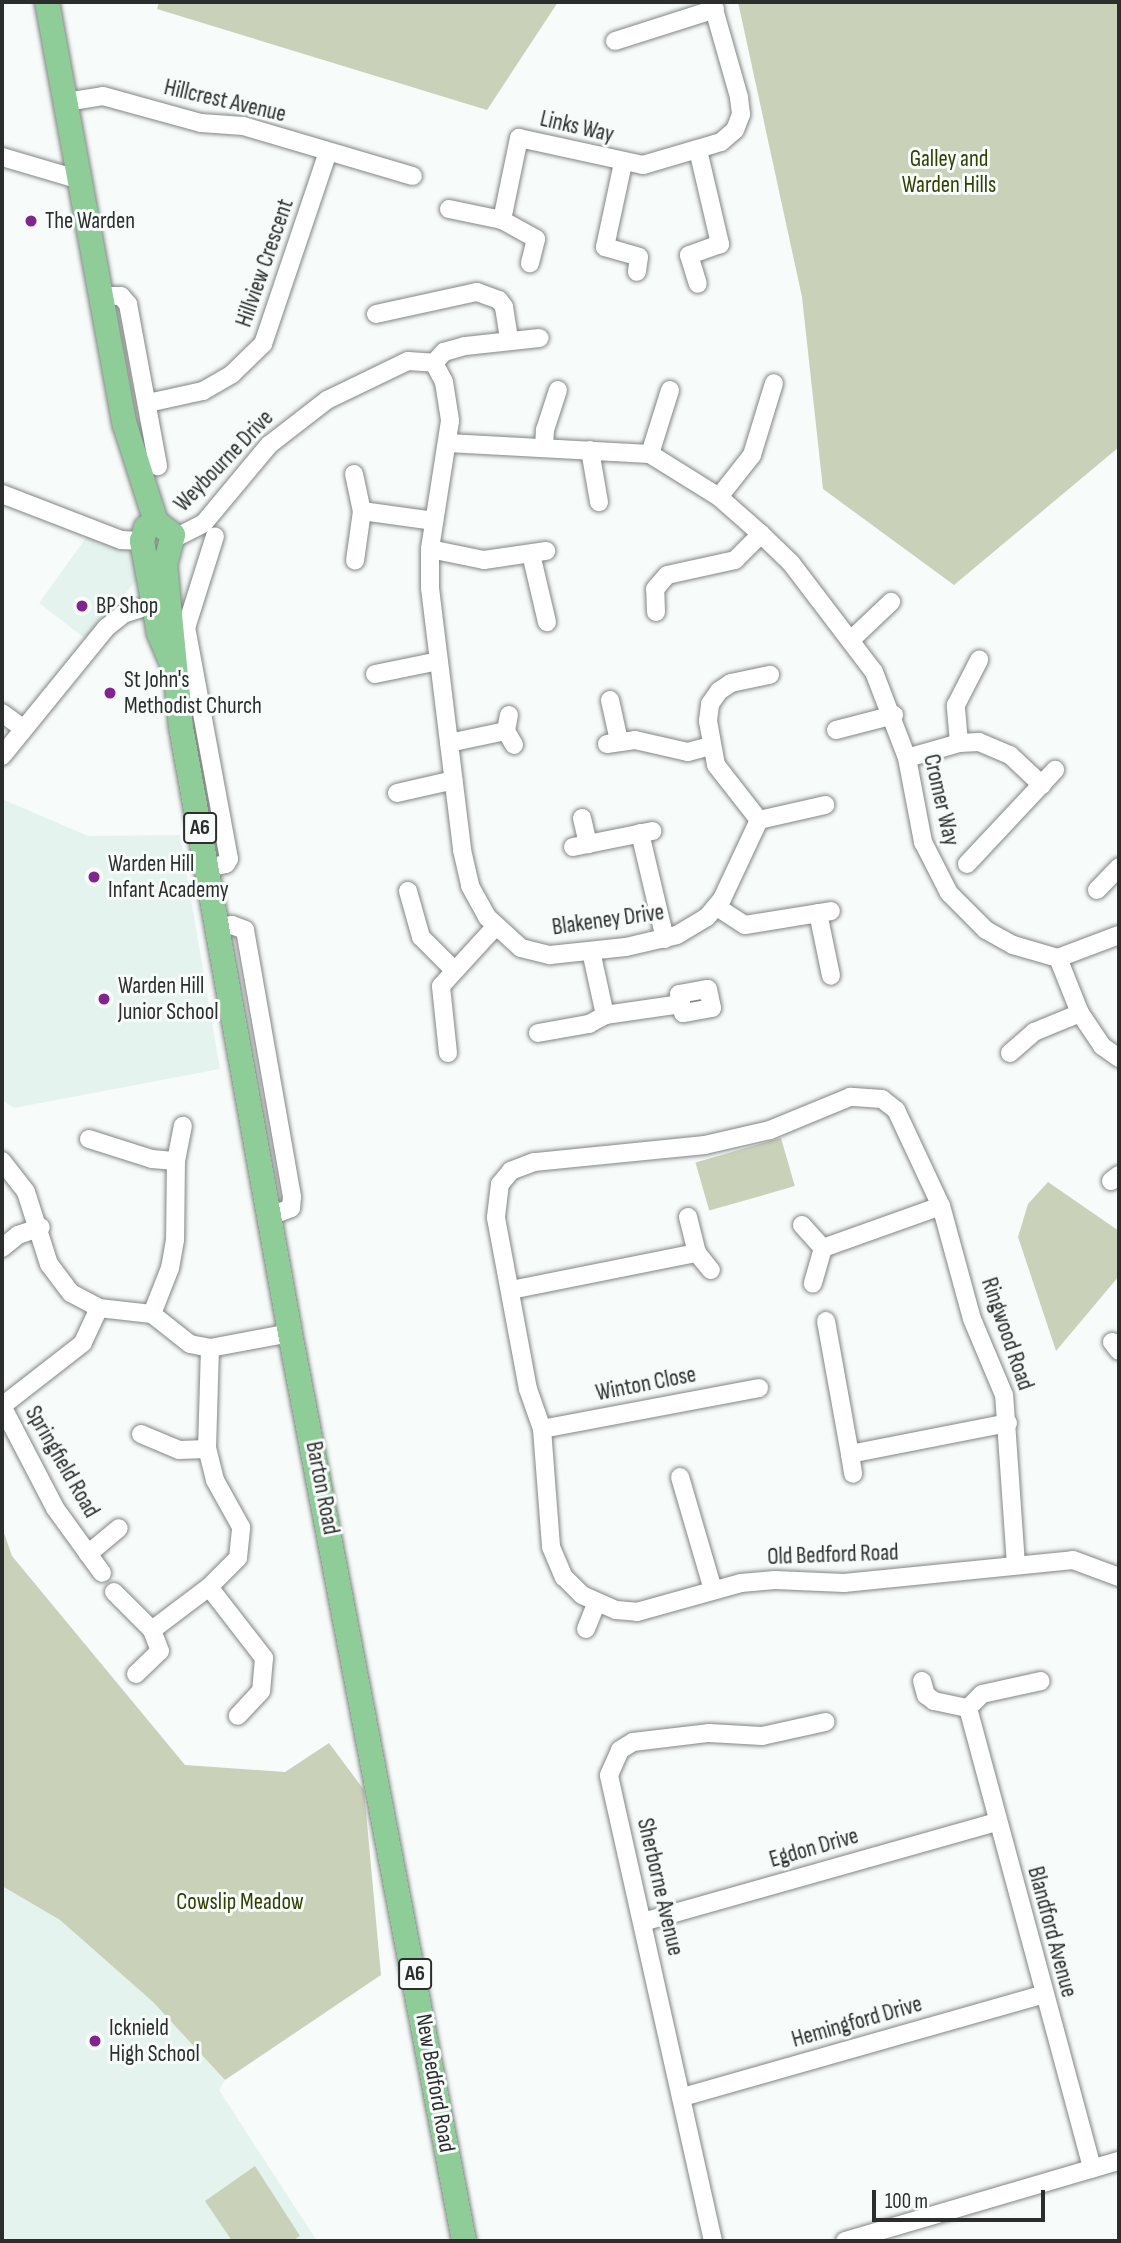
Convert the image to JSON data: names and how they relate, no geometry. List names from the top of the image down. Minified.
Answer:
{"streets":{"highway":["A6","Barton Road","New Bedford Road"],"street":["Hillcrest Avenue","Links Way","Hillview Crescent","Weybourne Drive","Cromer Way","Blakeney Drive","Ringwood Road","Winton Close","Springfield Road","Old Bedford Road","Egdon Drive","Sherborne Avenue","Blandford Avenue","Hemingford Drive"]},"crossings":[["Hillcrest Avenue","Hillview Crescent"],["Hillcrest Avenue","A6"],["Weybourne Drive","A6"],["Weybourne Drive","Blakeney Drive"],["Weybourne Drive","Barton Road"],["Cromer Way","Blakeney Drive"],["A6","Barton Road"],["Ringwood Road","Old Bedford Road"],["Winton Close","Old Bedford Road"],["Barton Road","New Bedford Road"],["Egdon Drive","Sherborne Avenue"],["Egdon Drive","Blandford Avenue"],["Sherborne Avenue","Hemingford Drive"],["Blandford Avenue","Hemingford Drive"]],"parks":["Galley and Warden Hills","Cowslip Meadow"],"places":["The Warden","BP Shop","St John's Methodist Church","Warden Hill Infant Academy","Warden Hill Junior School","Icknield High School"],"scale_bar":"100 m"}
